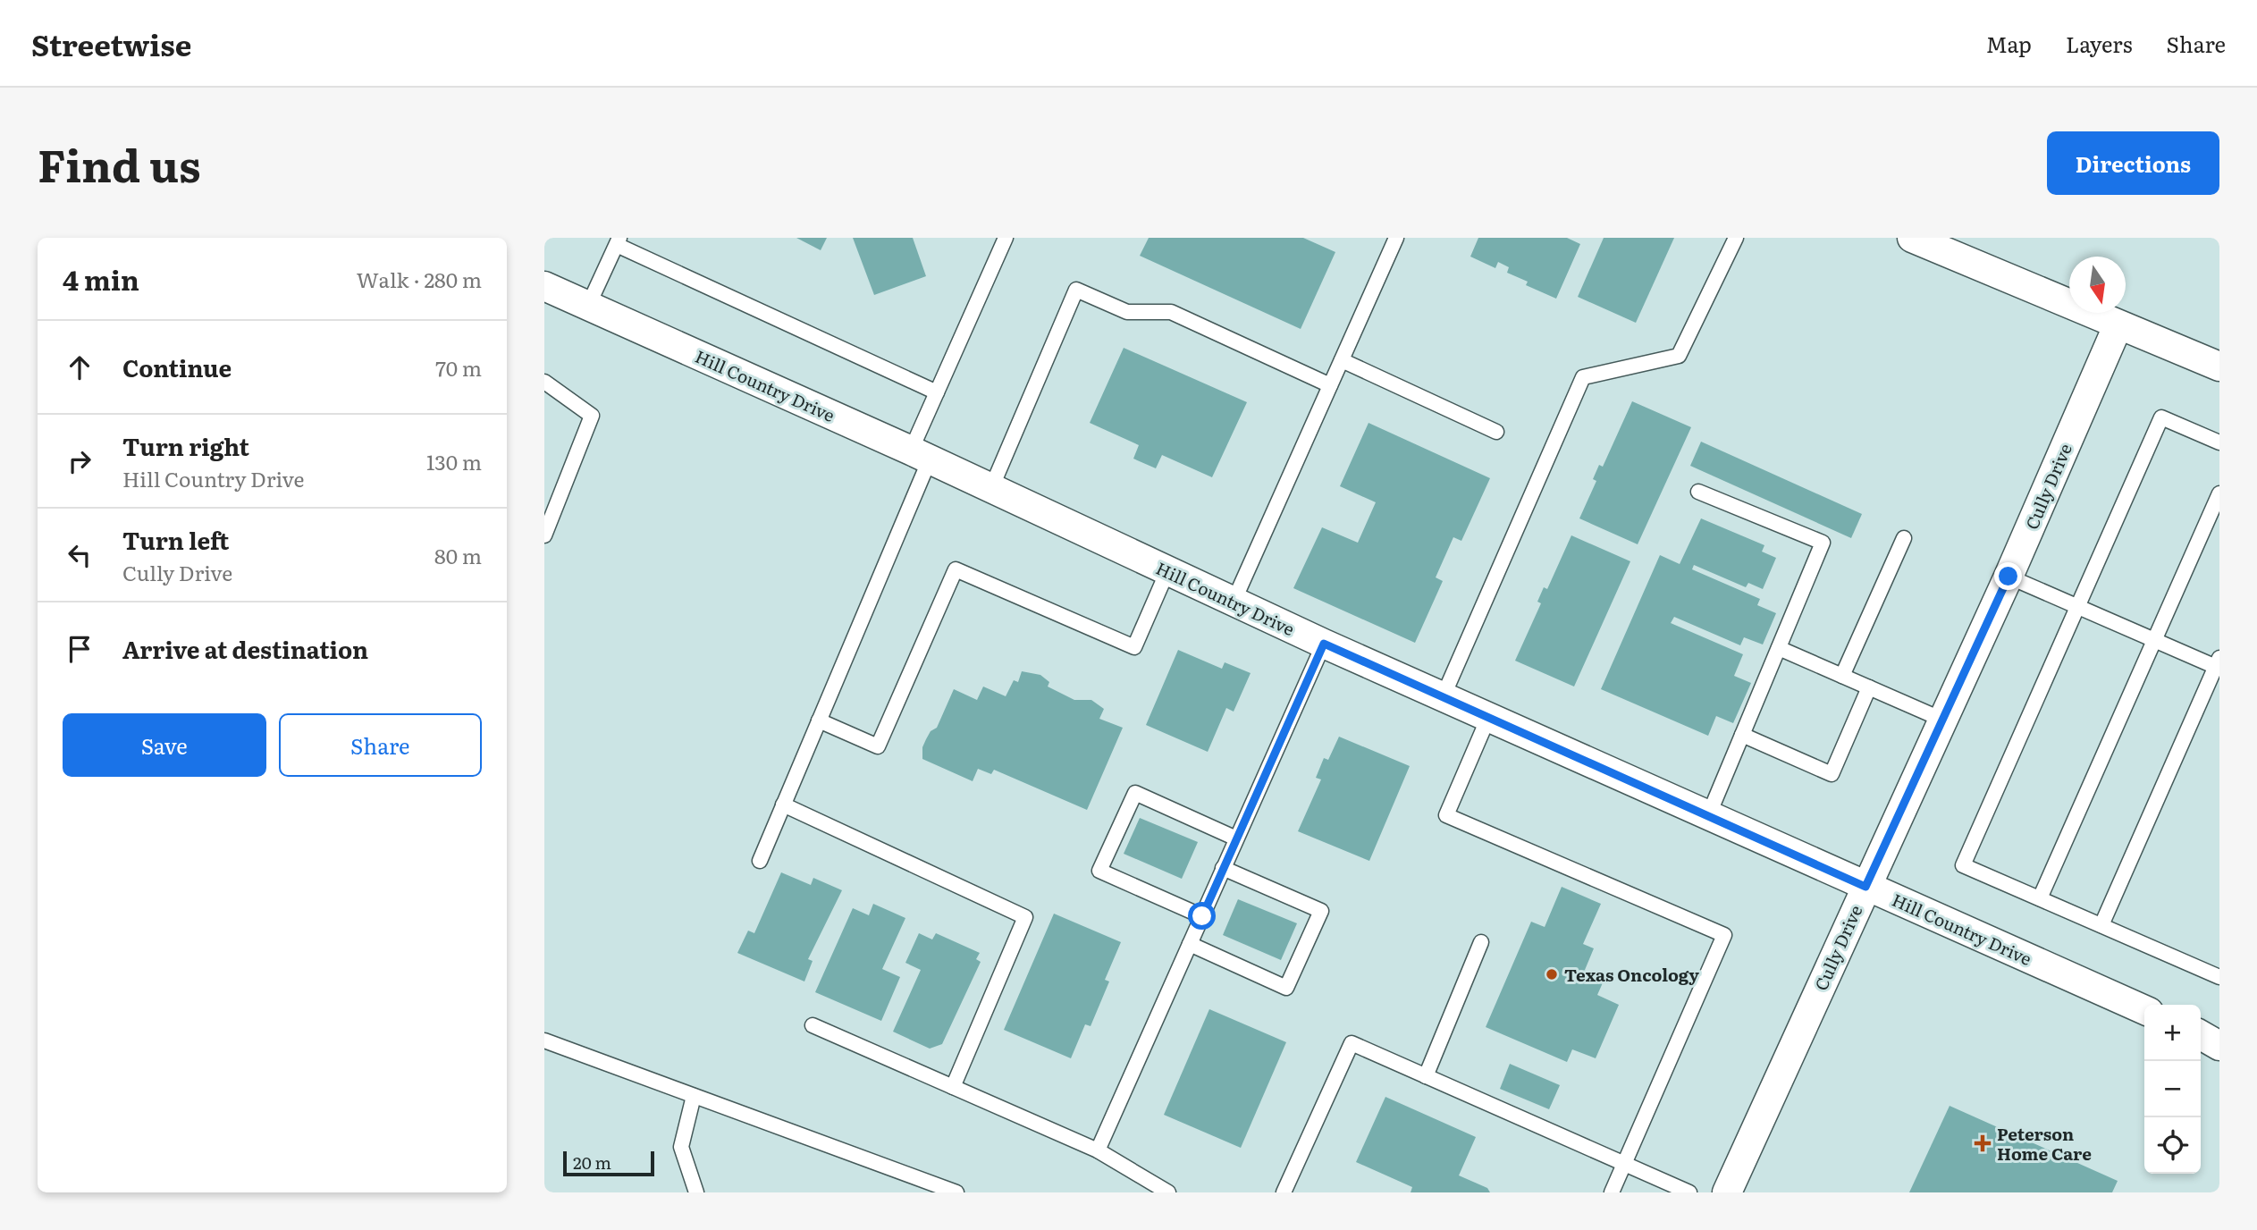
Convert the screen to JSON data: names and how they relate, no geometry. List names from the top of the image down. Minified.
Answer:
{"streets":{"street":["Hill Country Drive","Cully Drive"]},"crossings":[["Hill Country Drive","Cully Drive"]],"places":{"other":["Texas Oncology"],"health":["Peterson Home Care"]},"scale_bar":"20 m","north":"bottom","page":{"header":"Streetwise","nav":["Map","Layers","Share"],"title":"Find us","buttons":["Directions",["Save","Share"]],"heading":["4 min","Walk · 280 m"],"list":[["Continue","70 m"],["Turn right","Hill Country Drive","130 m"],["Turn left","Cully Drive","80 m"],"Arrive at destination"],"map_buttons":["+","−"],"scale":"20 m"}}
